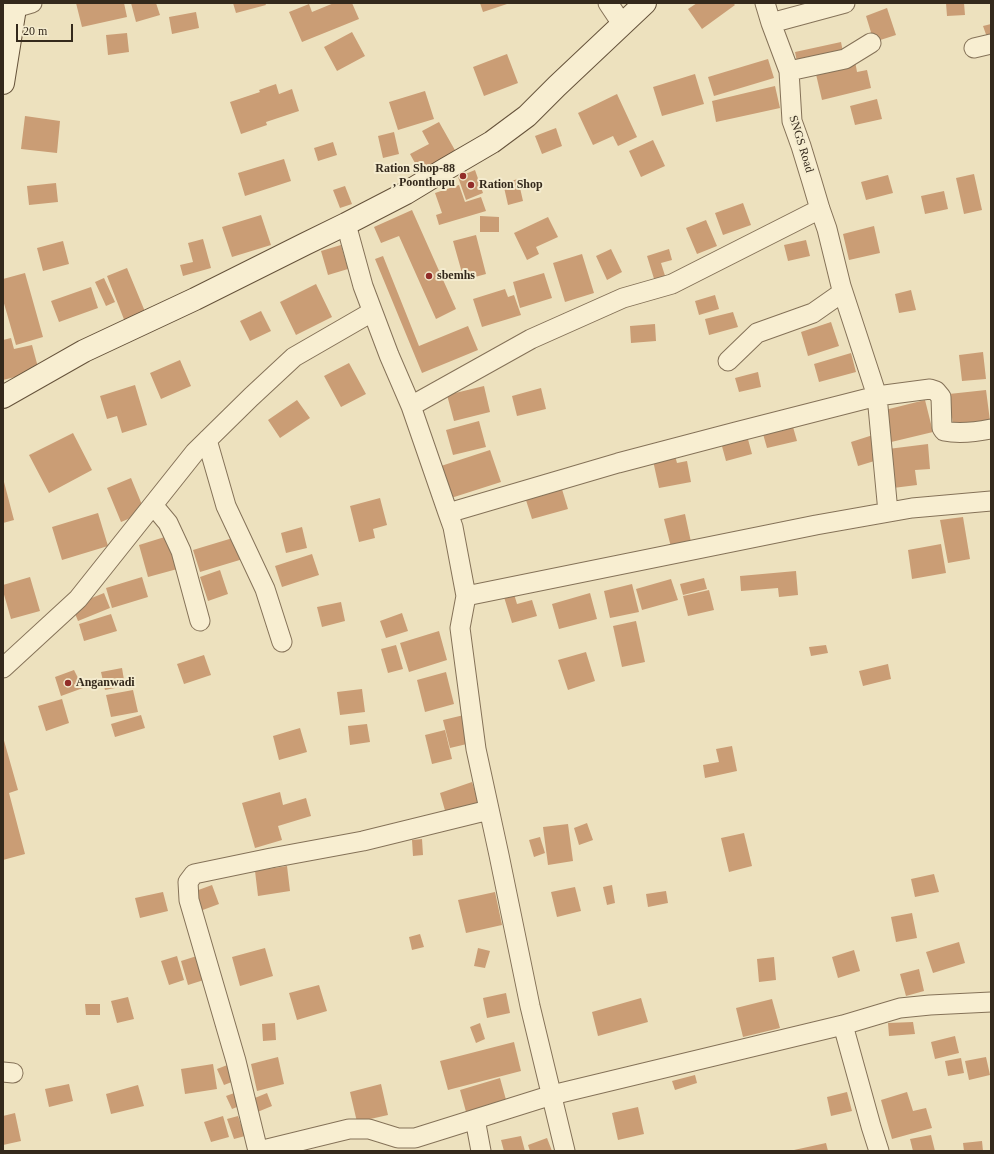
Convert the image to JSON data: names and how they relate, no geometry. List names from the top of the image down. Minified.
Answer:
{"streets":{"street":["SNGS Road"]},"places":["Ration Shop-88 , Poonthopu","Ration Shop","sbemhs","Anganwadi"],"scale_bar":"20 m"}
